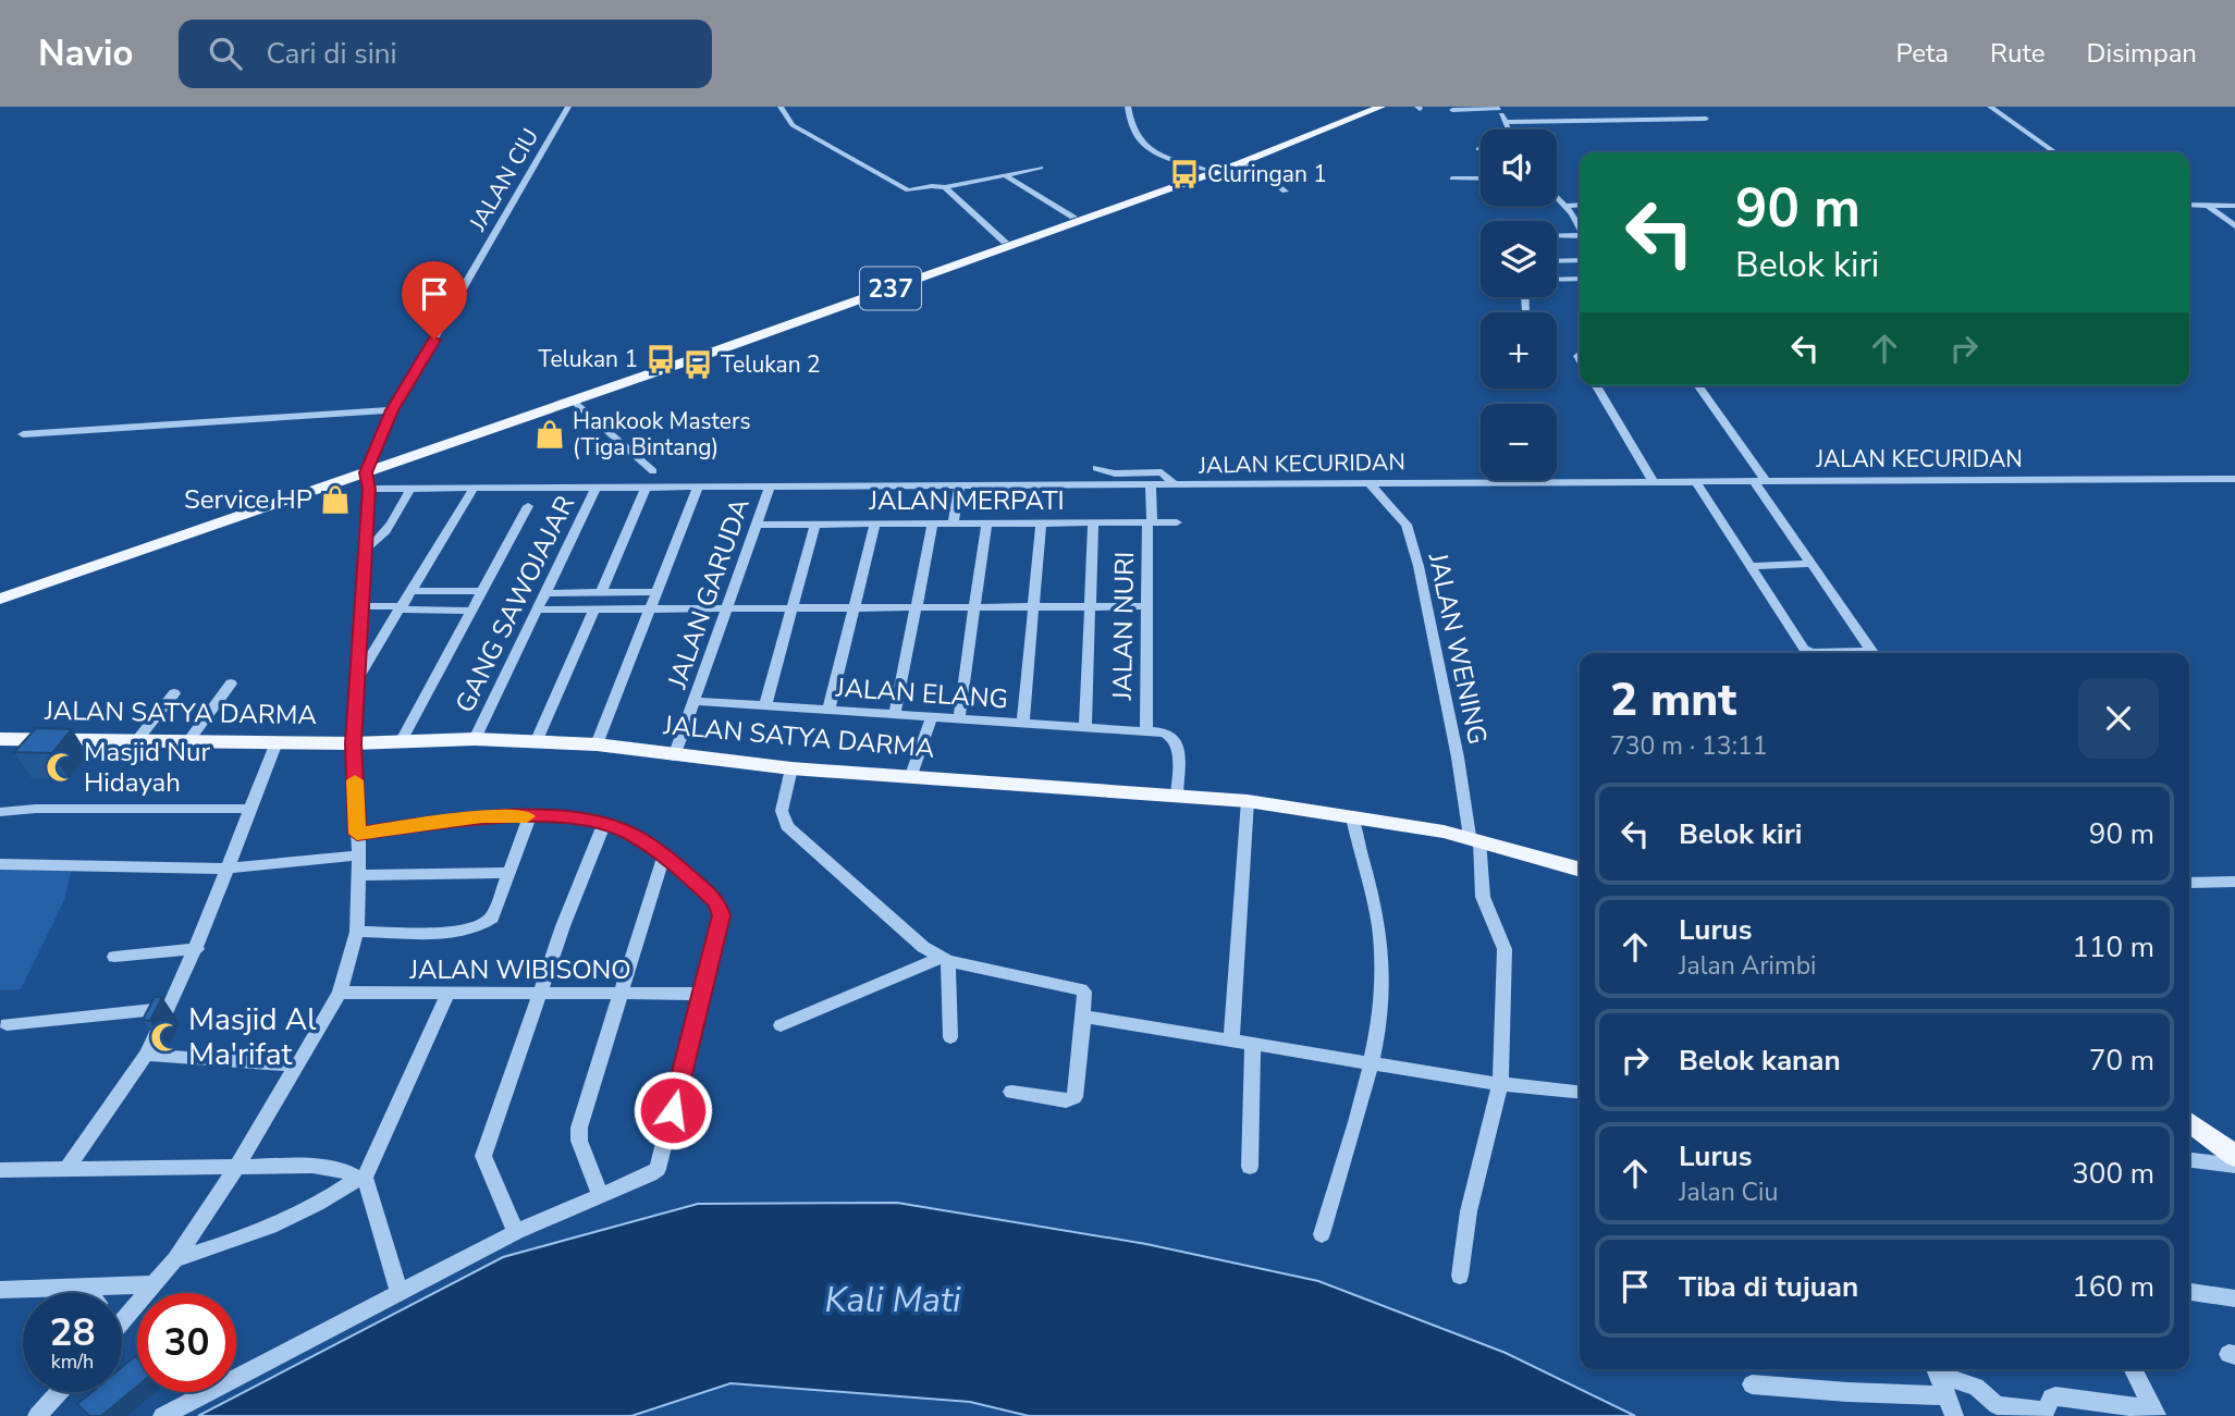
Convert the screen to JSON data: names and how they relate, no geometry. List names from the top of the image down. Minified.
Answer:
{"streets":{"main road":["237","JALAN SATYA DARMA"],"street":["JALAN CIU","JALAN KECURIDAN","JALAN MERPATI","JALAN GARUDA","GANG SAWOJAJAR","JALAN NURI","JALAN WENING","JALAN ELANG","JALAN WIBISONO"]},"crossings":[["JALAN CIU","237"],["JALAN CIU","JALAN KECURIDAN"],["237","JALAN KECURIDAN"],["JALAN KECURIDAN","JALAN GARUDA"],["JALAN KECURIDAN","GANG SAWOJAJAR"],["JALAN KECURIDAN","JALAN NURI"],["JALAN KECURIDAN","JALAN WENING"],["JALAN MERPATI","JALAN GARUDA"],["JALAN MERPATI","JALAN NURI"],["JALAN GARUDA","JALAN ELANG"],["JALAN GARUDA","JALAN SATYA DARMA"],["GANG SAWOJAJAR","JALAN SATYA DARMA"],["JALAN NURI","JALAN ELANG"],["JALAN WENING","JALAN SATYA DARMA"]],"water":["Kali Mati"],"places":{"bus stop":["Cluringan 1","Telukan 1","Telukan 2"],"shop":["Hankook Masters (Tiga Bintang)","Service HP"],"mosque":["Masjid Nur Hidayah","Masjid Al Ma'rifat"]},"page":{"header":"Navio","search":"Cari di sini","nav":["Peta","Rute","Disimpan"],"map_buttons":["+","−"],"turn":["90 m","Belok kiri"],"heading":["2 mnt","730 m · 13:11"],"list":[{"name":"Belok kiri","value":"90 m"},{"name":"Lurus","note":"Jalan Arimbi","value":"110 m"},{"name":"Belok kanan","value":"70 m"},{"name":"Lurus","note":"Jalan Ciu","value":"300 m"},{"name":"Tiba di tujuan","value":"160 m"}],"speed":"28 km/h","limit":"30"}}
